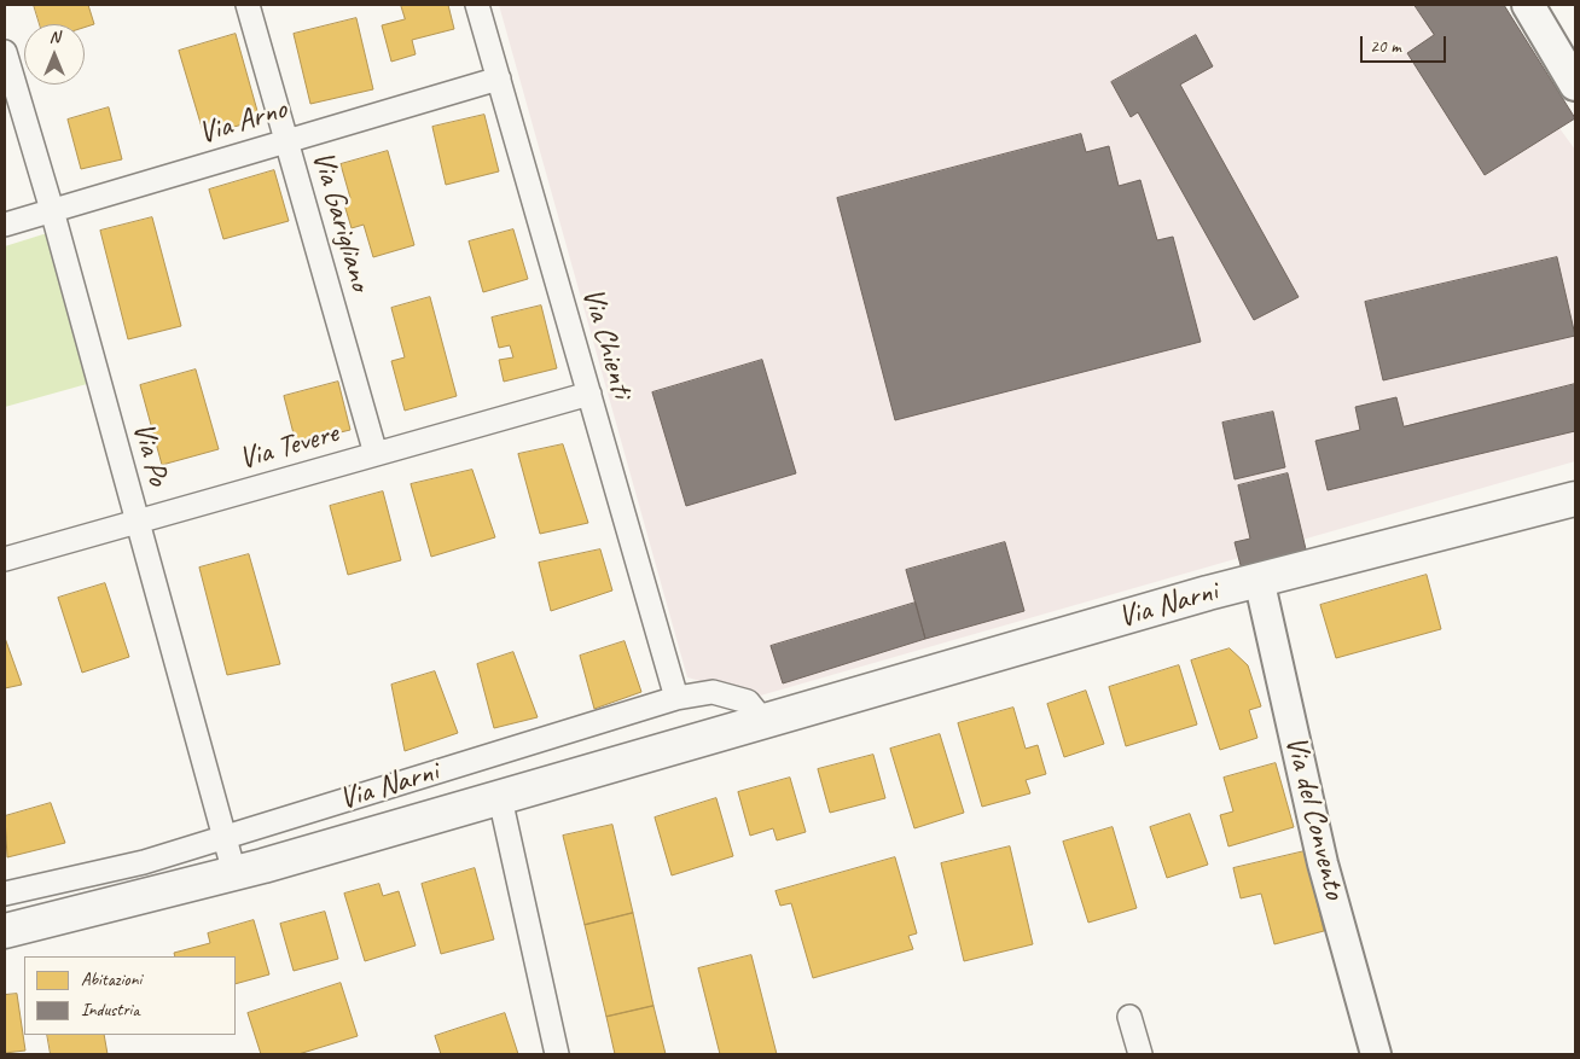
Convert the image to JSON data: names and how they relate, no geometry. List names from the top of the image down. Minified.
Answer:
{"streets":{"main road":["Via Narni"],"street":["Via Arno","Via Garigliano","Via Chienti","Via Tevere","Via Po","Via del Convento"]},"crossings":[["Via Arno","Via Garigliano"],["Via Arno","Via Chienti"],["Via Arno","Via Po"],["Via Garigliano","Via Tevere"],["Via Chienti","Via Tevere"],["Via Chienti","Via Narni"],["Via Tevere","Via Po"],["Via Po","Via Narni"],["Via Narni","Via del Convento"]],"legend":["Abitazioni","Industria"],"scale_bar":"20 m","north":"top"}
